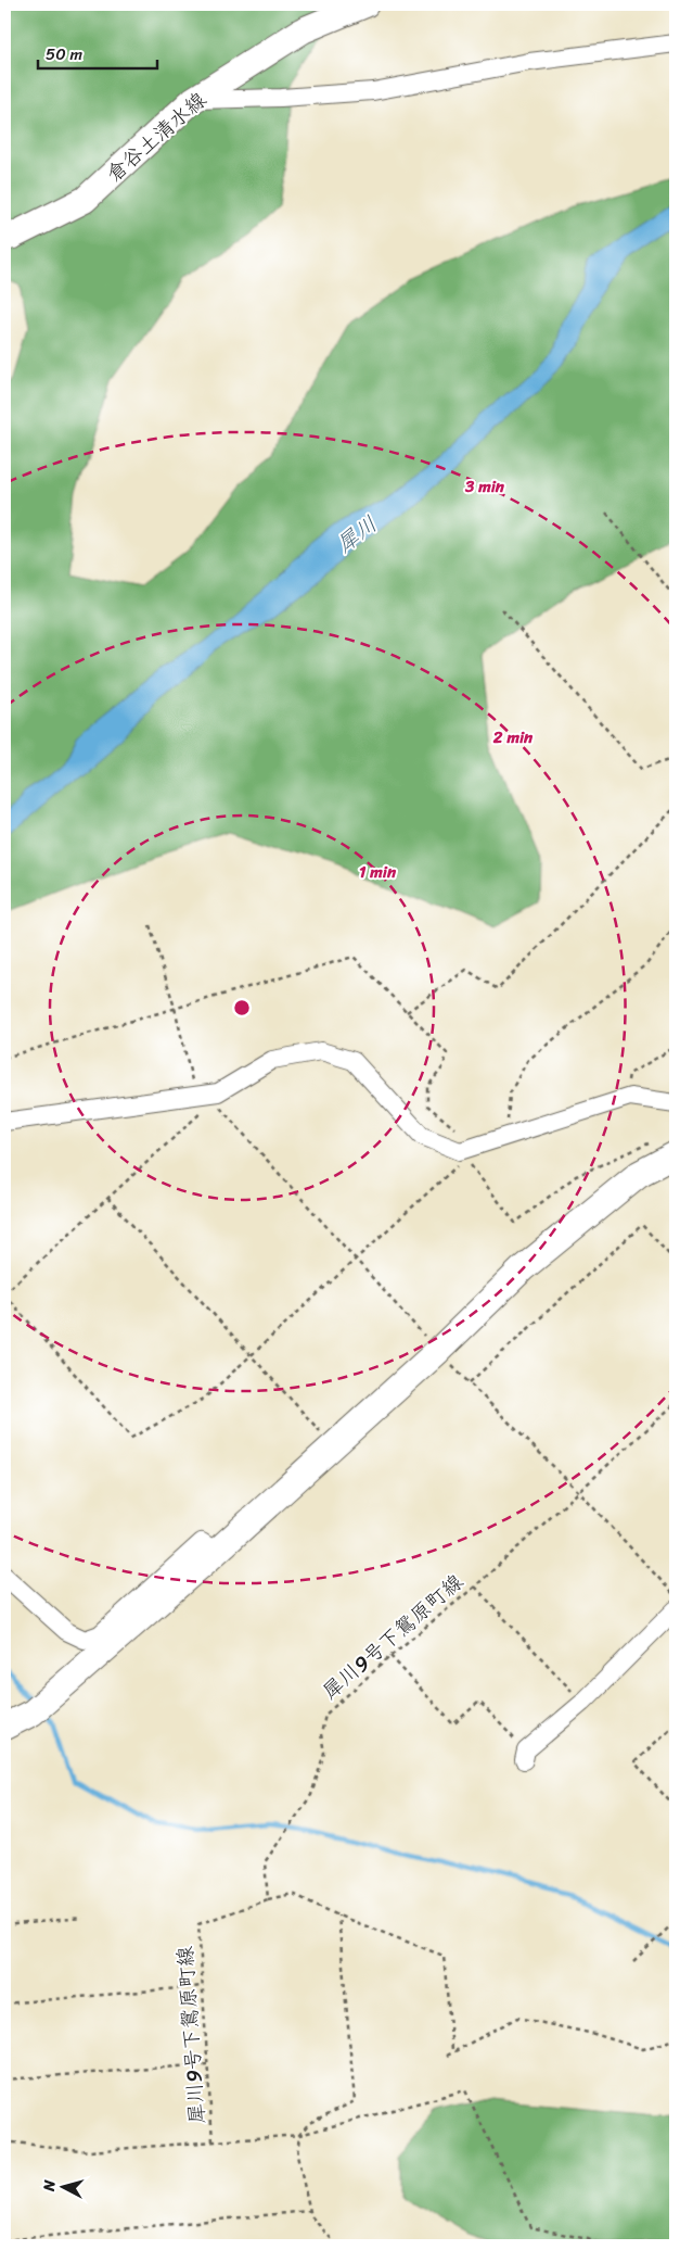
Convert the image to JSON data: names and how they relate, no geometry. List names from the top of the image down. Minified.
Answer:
{"streets":{"street":["倉谷土清水線"],"path":["犀川9号下鴛原町線"]},"water":["犀川"],"scale_bar":"50 m","north":"left","rings":["3 min","2 min","1 min"]}
